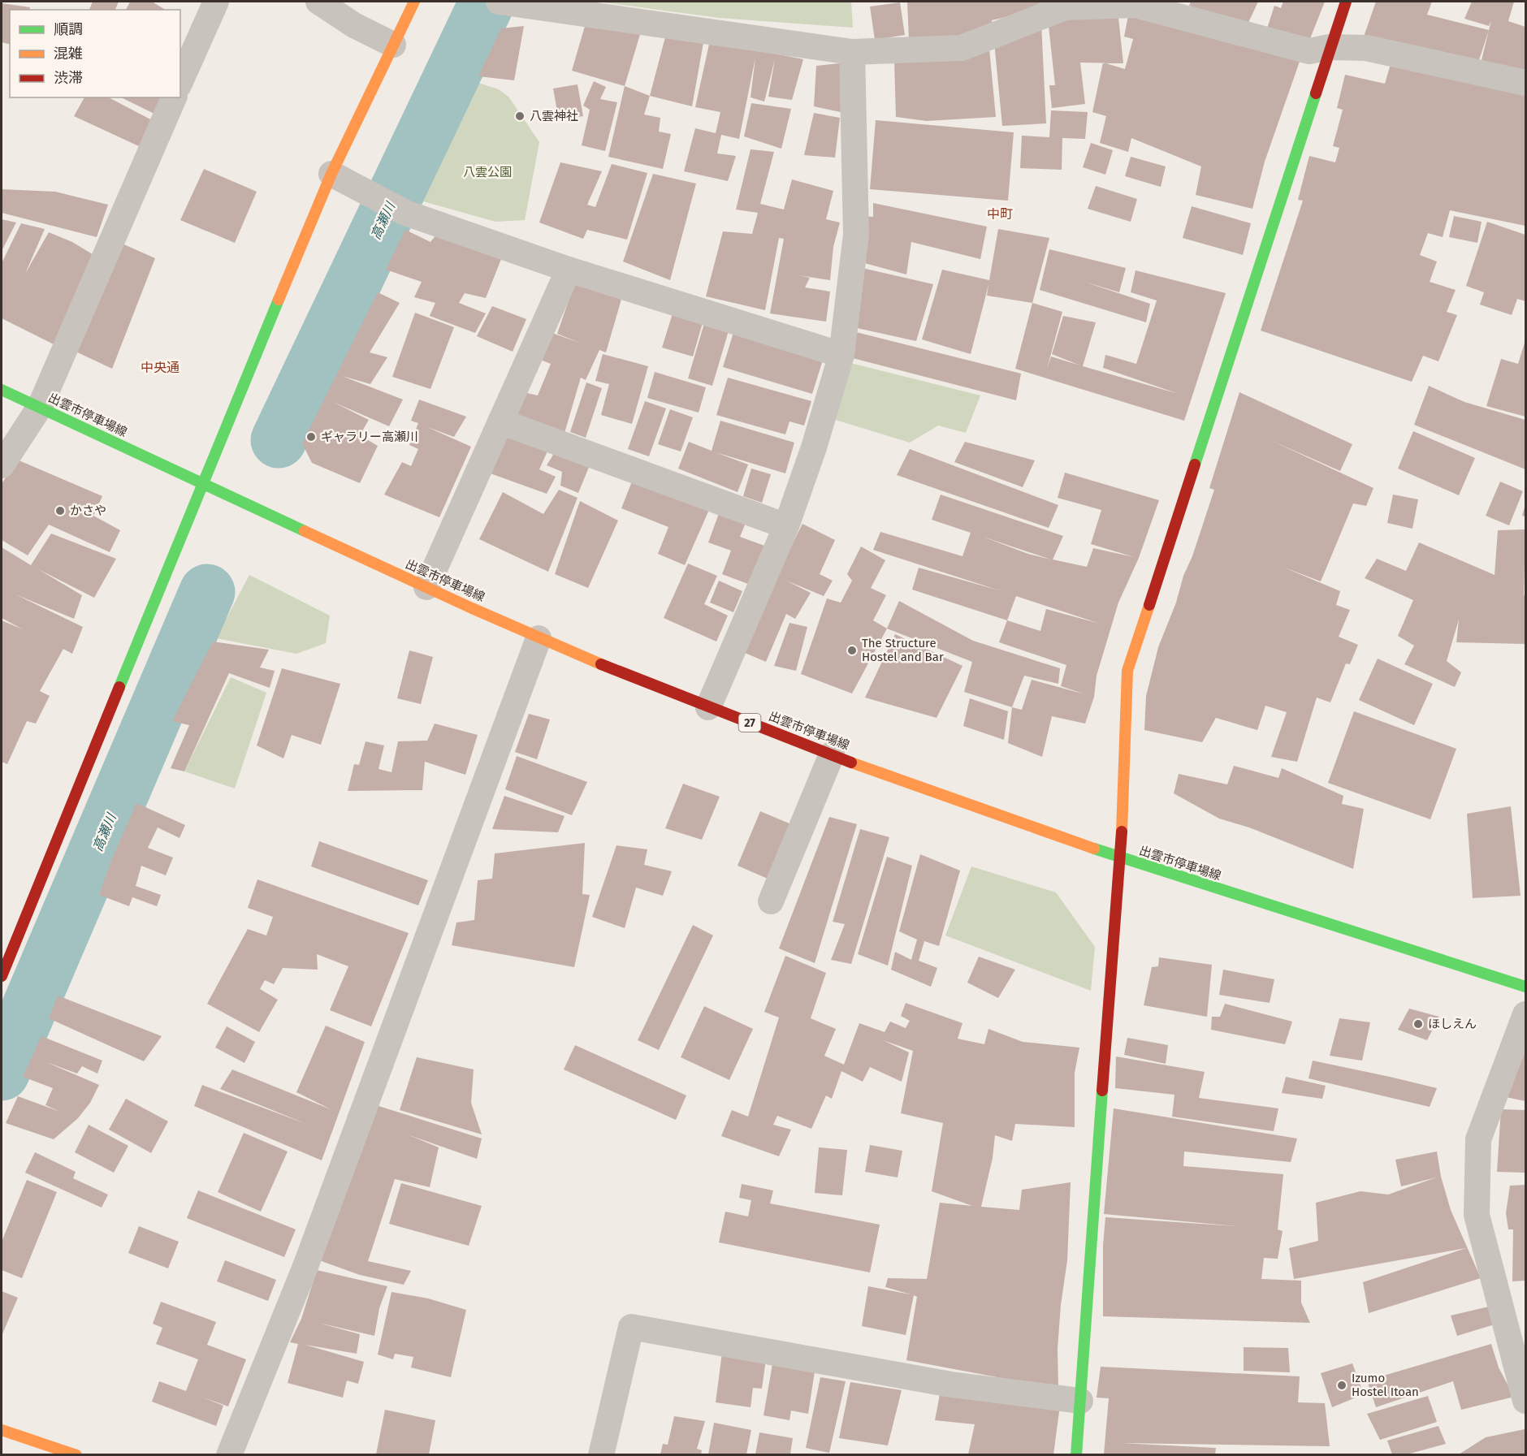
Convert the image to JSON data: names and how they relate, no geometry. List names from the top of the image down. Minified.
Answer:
{"streets":{"street":["出雲市停車場線","27"]},"districts":["中町","中央通"],"water":["高瀬川"],"parks":["八雲公園"],"places":["八雲神社","ギャラリー高瀬川","かさや","The Structure Hostel and Bar","ほしえん","Izumo Hostel Itoan"],"legend":["順調","混雑","渋滞"]}
